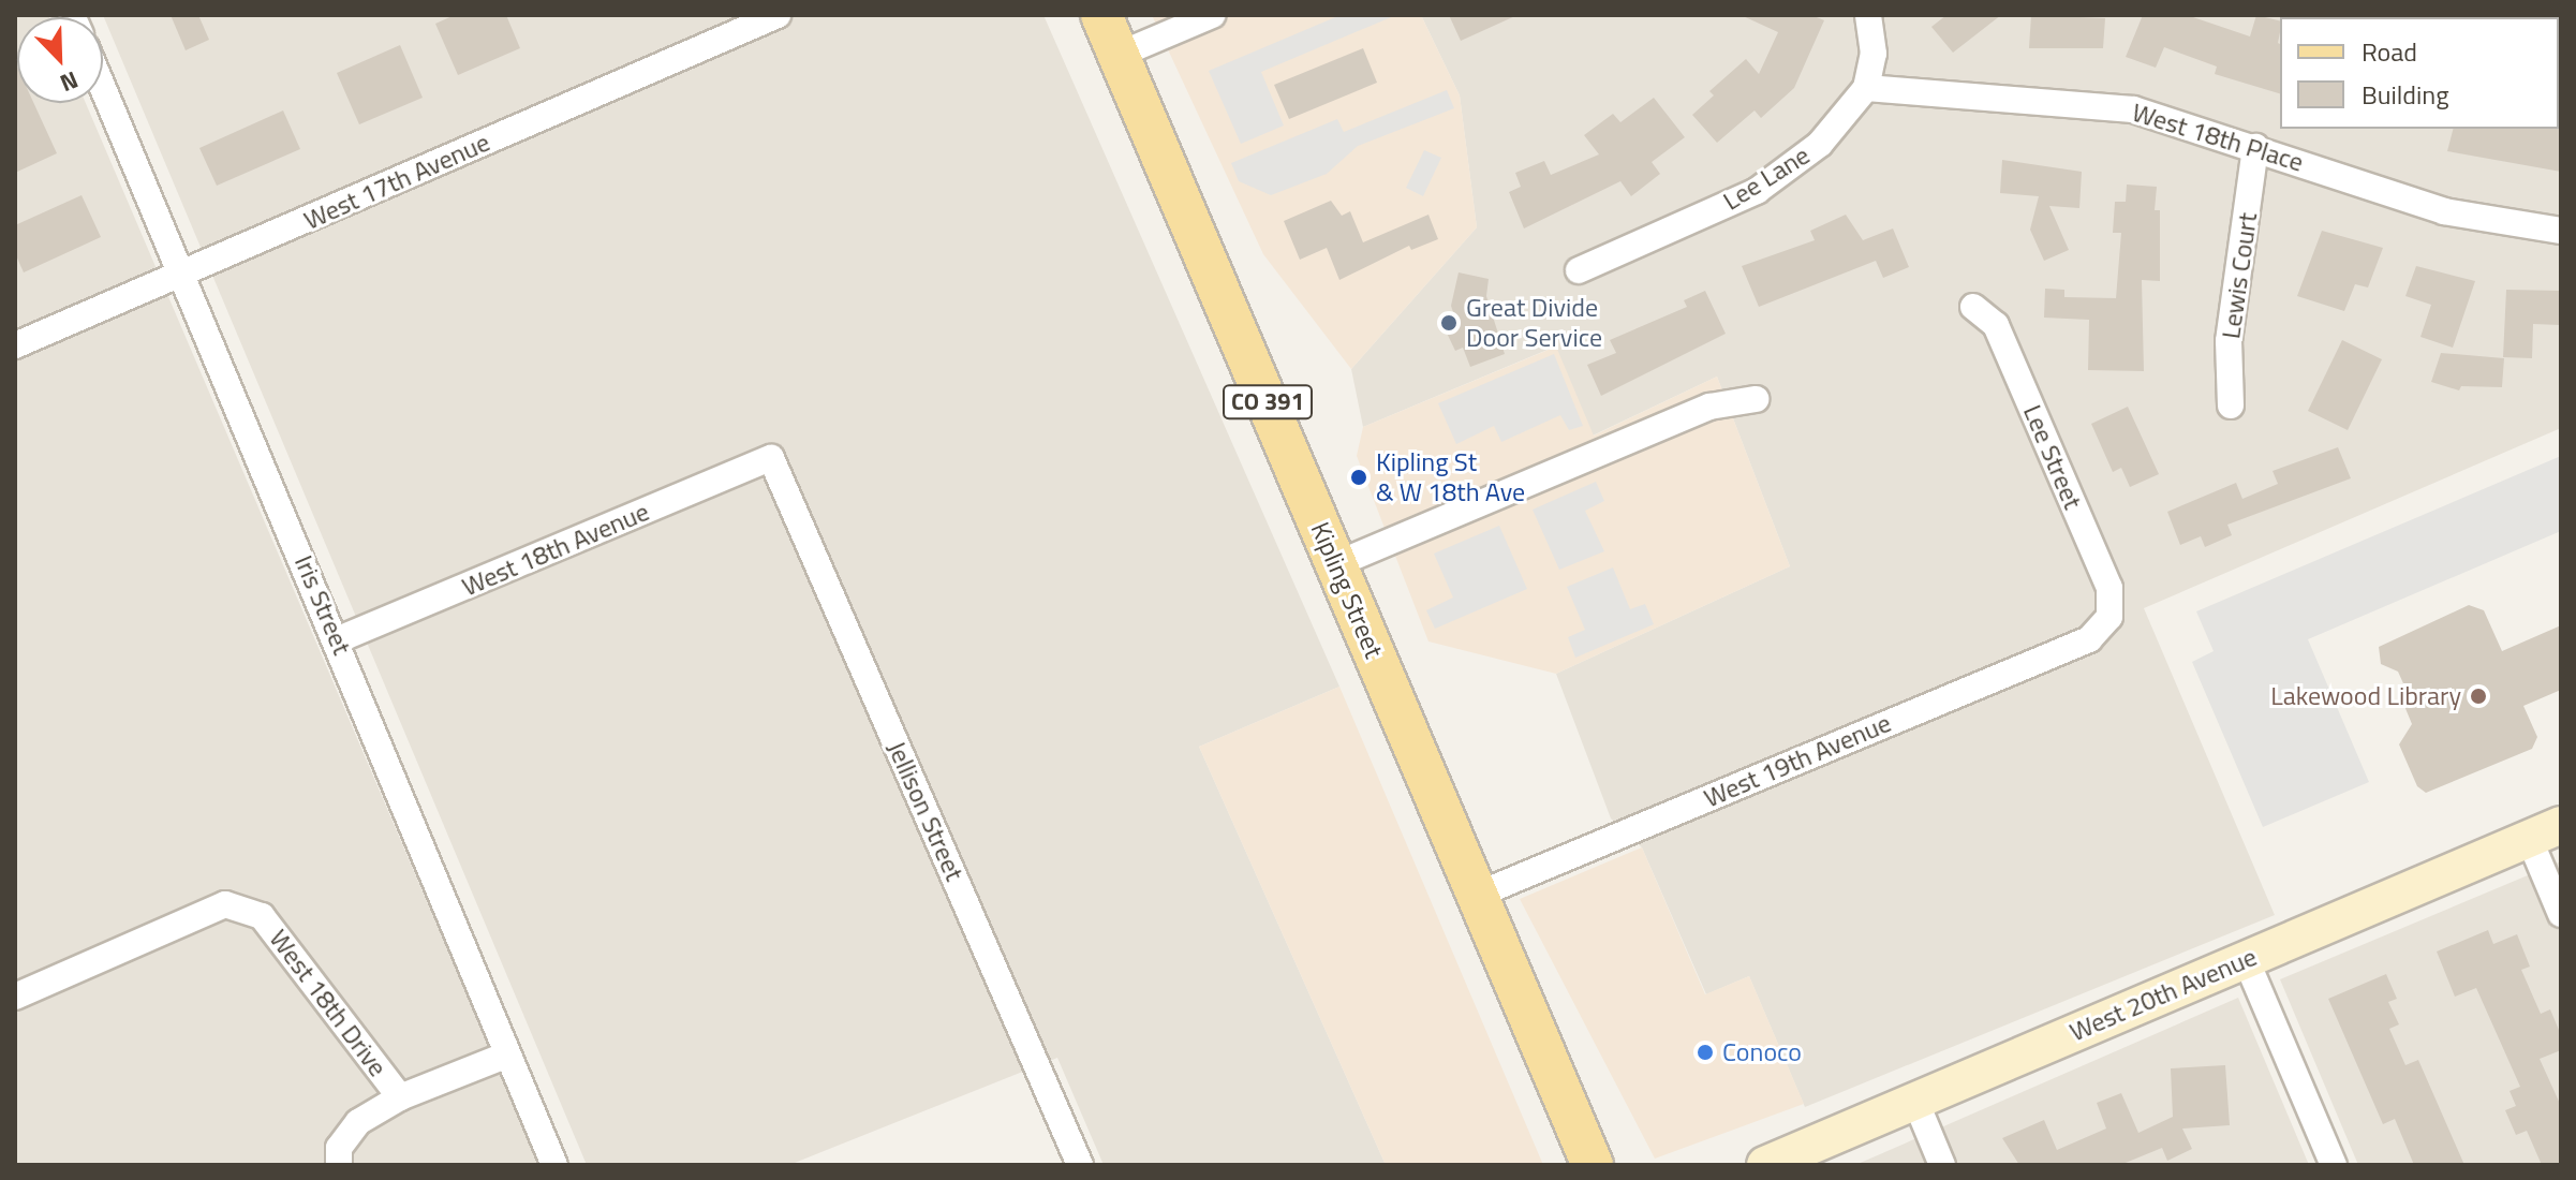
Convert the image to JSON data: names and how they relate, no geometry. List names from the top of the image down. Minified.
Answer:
{"streets":{"main road":["CO 391","Kipling Street"],"street":["West 18th Place","Lee Lane","West 17th Avenue","Lewis Court","Lee Street","West 18th Avenue","Iris Street","West 19th Avenue","Jellison Street","West 20th Avenue","West 18th Drive"]},"crossings":[["West 18th Place","Lee Lane"],["West 18th Place","Lewis Court"],["West 17th Avenue","Iris Street"],["Lee Street","West 19th Avenue"],["West 18th Avenue","Iris Street"],["West 18th Avenue","Jellison Street"],["Kipling Street","West 19th Avenue"]],"places":["Great Divide Door Service","Kipling St & W 18th Ave","Lakewood Library","Conoco"],"legend":["Road","Building"],"north":"bottom right"}
